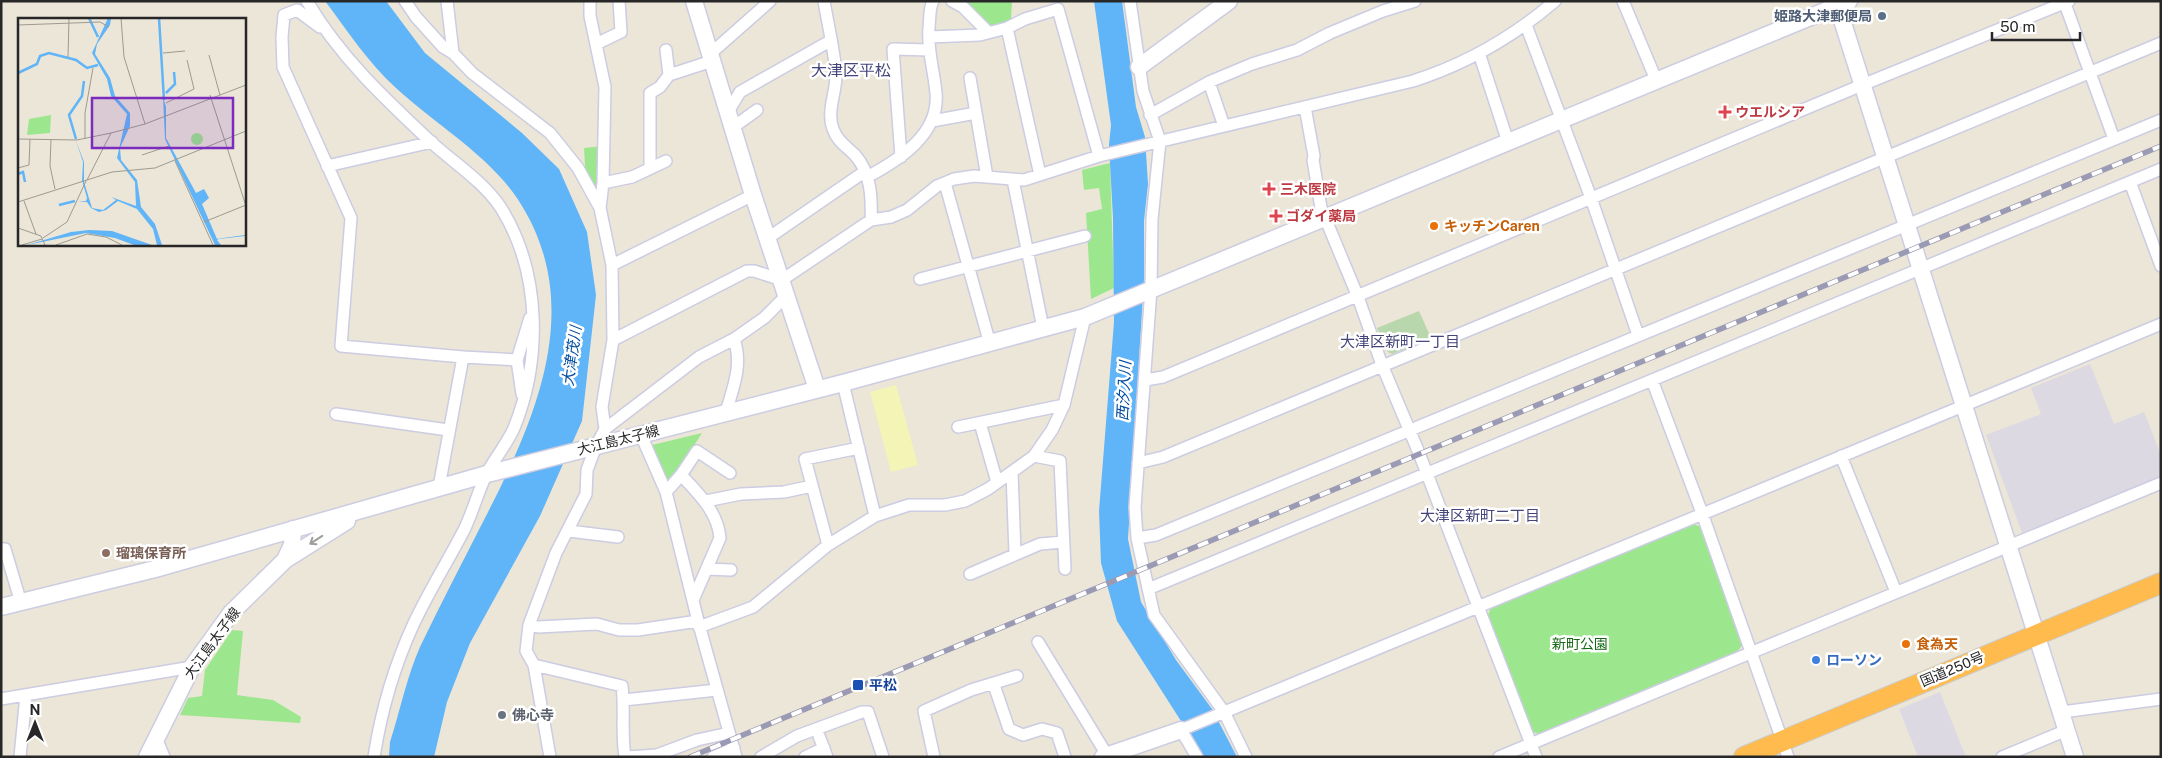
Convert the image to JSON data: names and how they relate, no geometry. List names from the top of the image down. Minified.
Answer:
{"streets":{"highway":["国道250号"],"street":["大江島太子線"]},"districts":["大津区平松","大津区新町一丁目","大津区新町二丁目"],"water":["大津茂川","西汐入川"],"parks":["新町公園"],"places":{"other":["姫路大津郵便局","キッチンCaren","瑠璃保育所","食為天","ローソン","佛心寺"],"health":["ウエルシア","三木医院","ゴダイ薬局"],"transit":["平松"]},"scale_bar":"50 m","north":"top"}
